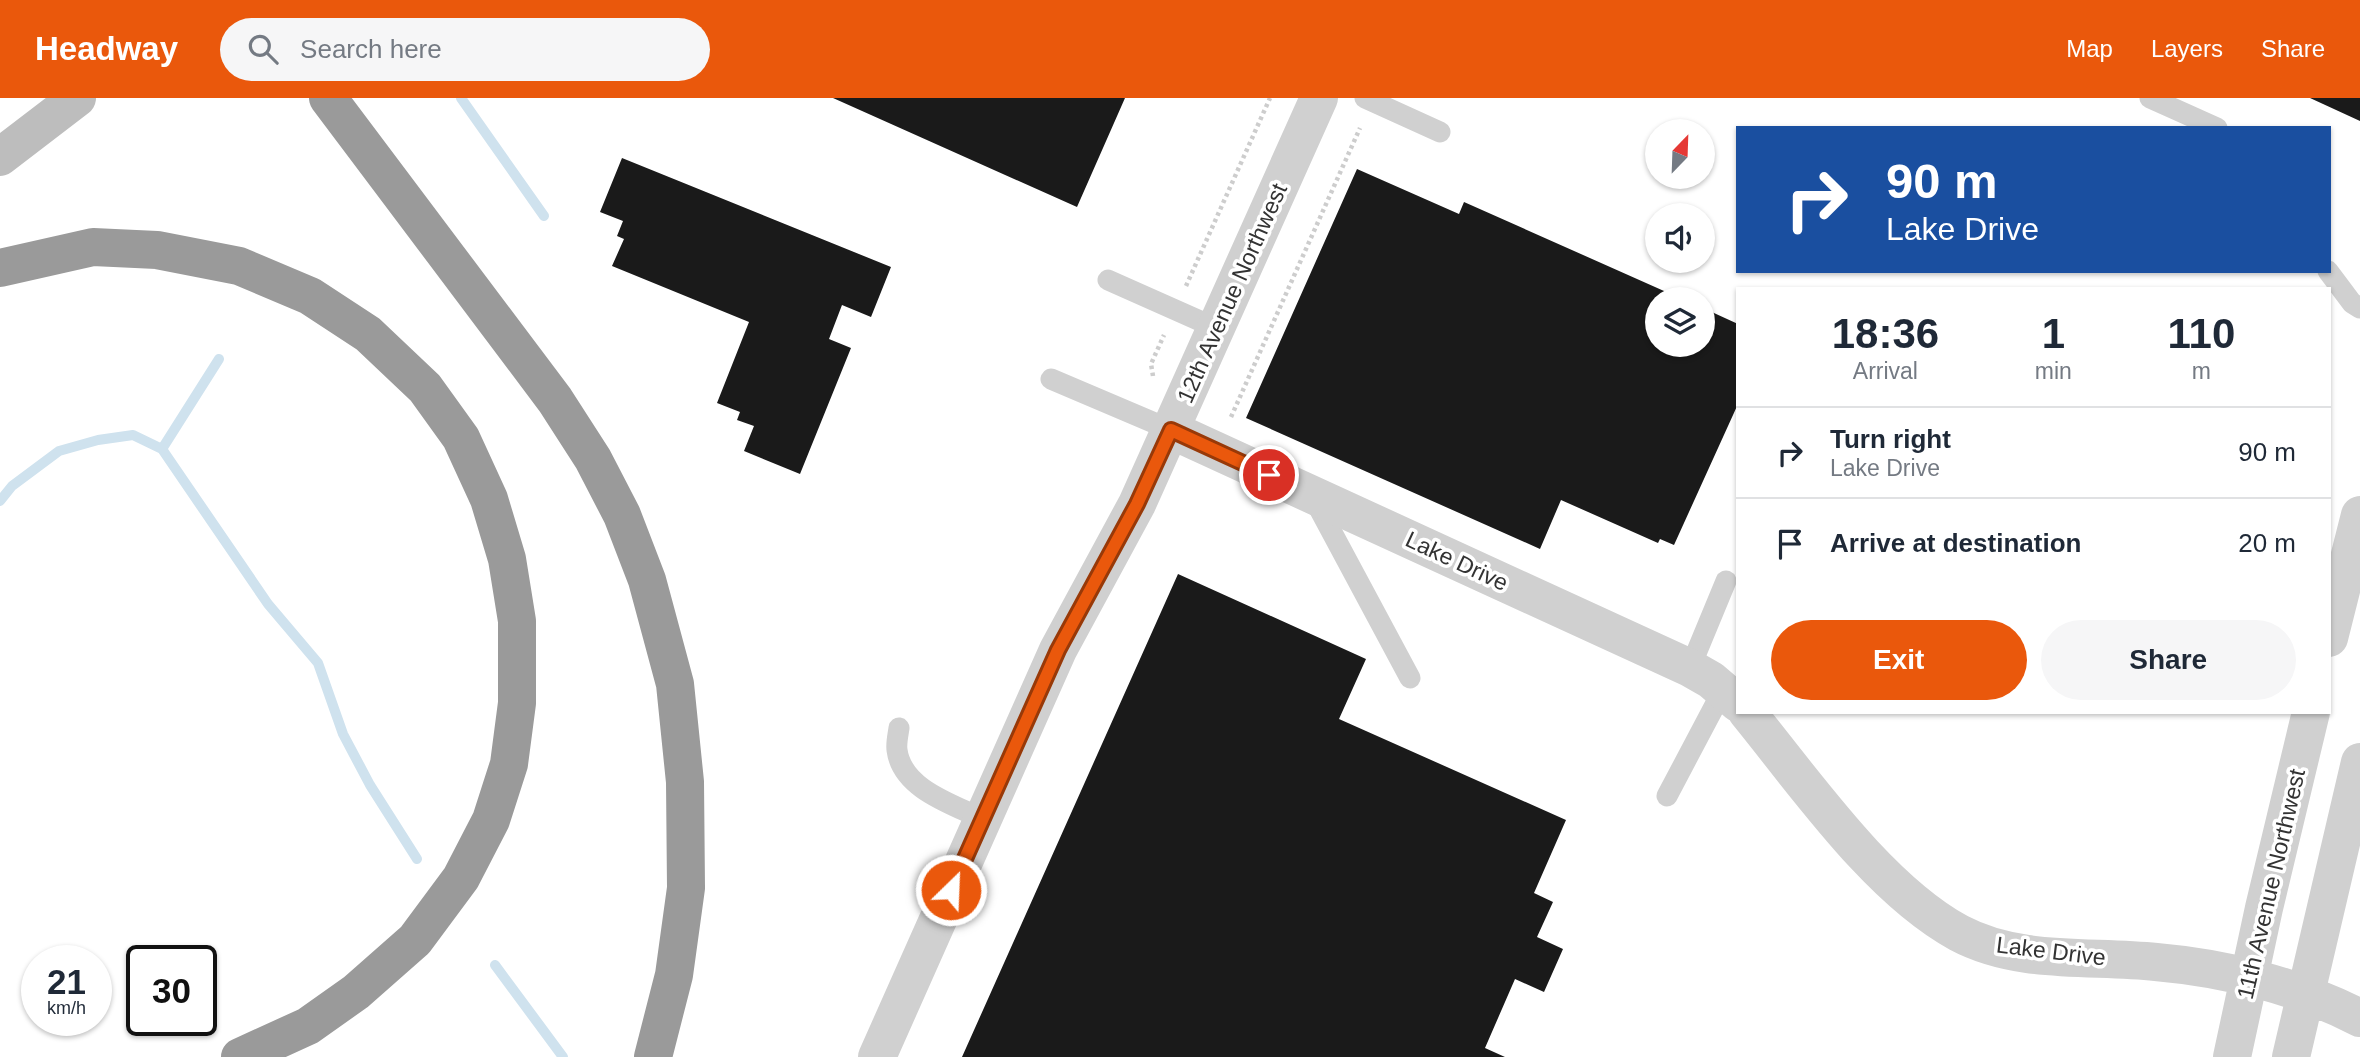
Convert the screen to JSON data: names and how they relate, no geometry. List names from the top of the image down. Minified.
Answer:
{"streets":{"street":["12th Avenue Northwest","Lake Drive","11th Avenue Northwest"]},"crossings":[["12th Avenue Northwest","Lake Drive"],["Lake Drive","11th Avenue Northwest"]],"north":"top right","page":{"header":"Headway","search":"Search here","nav":["Map","Layers","Share"],"turn":["90 m","Lake Drive"],"eta":["18:36","Arrival","1","min","110","m"],"list":[{"name":"Turn right","note":"Lake Drive","value":"90 m"},{"name":"Arrive at destination","value":"20 m"}],"buttons":["Exit","Share"],"speed":"21 km/h","limit":"30"}}
